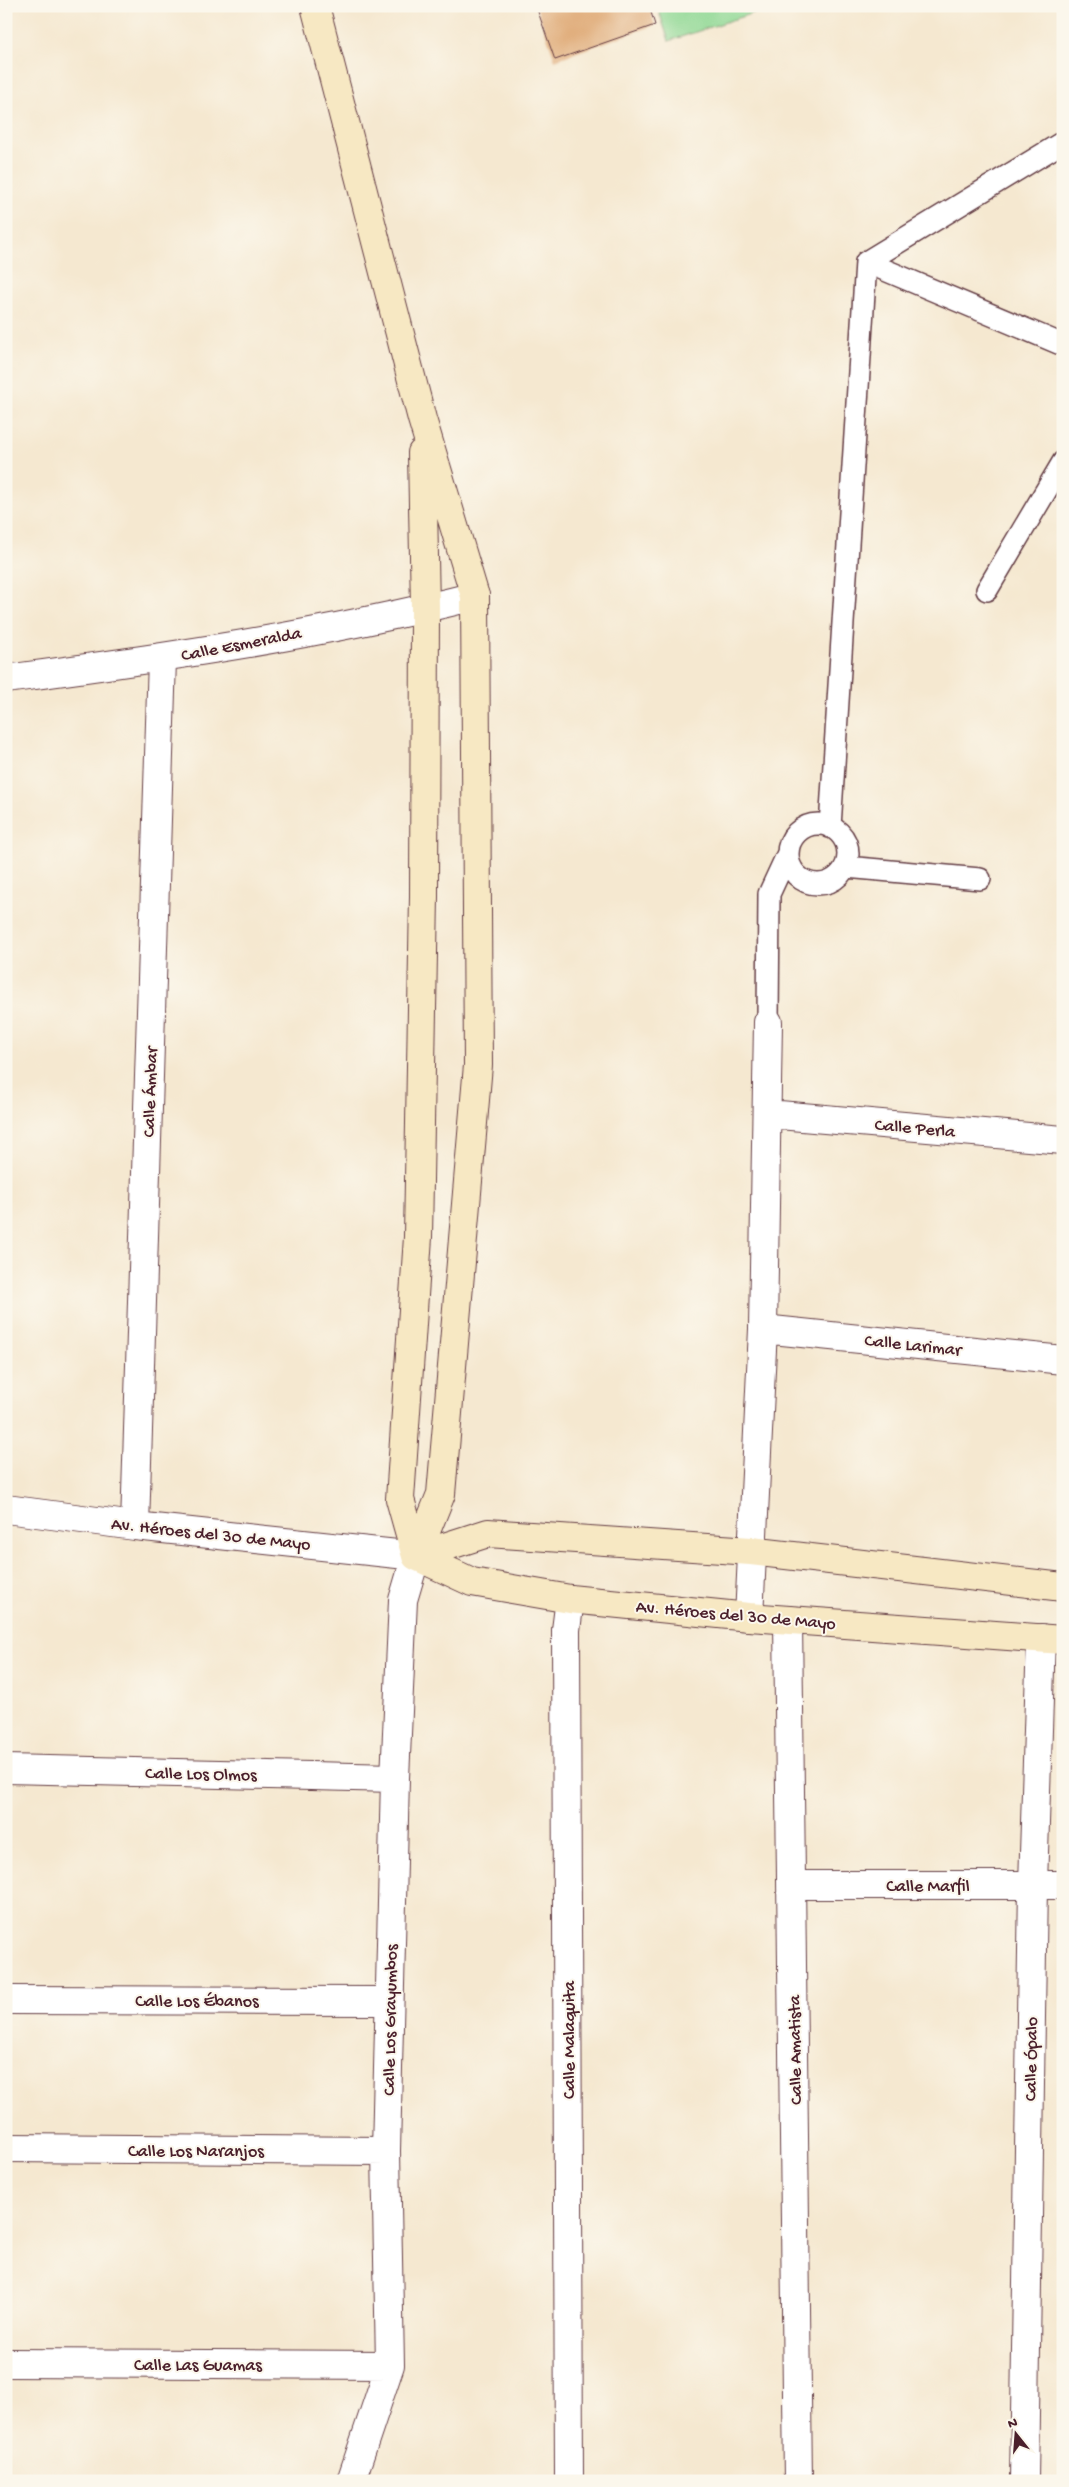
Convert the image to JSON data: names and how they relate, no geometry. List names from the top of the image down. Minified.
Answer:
{"streets":{"street":["Calle Esmeralda","Calle Ámbar","Calle Perla","Calle Larimar","Av. Héroes del 30 de Mayo","Calle Los Olmos","Calle Marfil","Calle Los Ébanos","Calle Los Grayumbos","Calle Malaquita","Calle Amatista","Calle Ópalo","Calle Los Naranjos","Calle Las Guamas"]},"crossings":[["Calle Esmeralda","Calle Ámbar"],["Calle Ámbar","Av. Héroes del 30 de Mayo"],["Av. Héroes del 30 de Mayo","Calle Los Grayumbos"],["Av. Héroes del 30 de Mayo","Calle Malaquita"],["Av. Héroes del 30 de Mayo","Calle Amatista"],["Av. Héroes del 30 de Mayo","Calle Ópalo"],["Calle Los Olmos","Calle Los Grayumbos"],["Calle Marfil","Calle Amatista"],["Calle Marfil","Calle Ópalo"],["Calle Los Ébanos","Calle Los Grayumbos"],["Calle Los Grayumbos","Calle Los Naranjos"],["Calle Los Grayumbos","Calle Las Guamas"]],"north":"top"}
